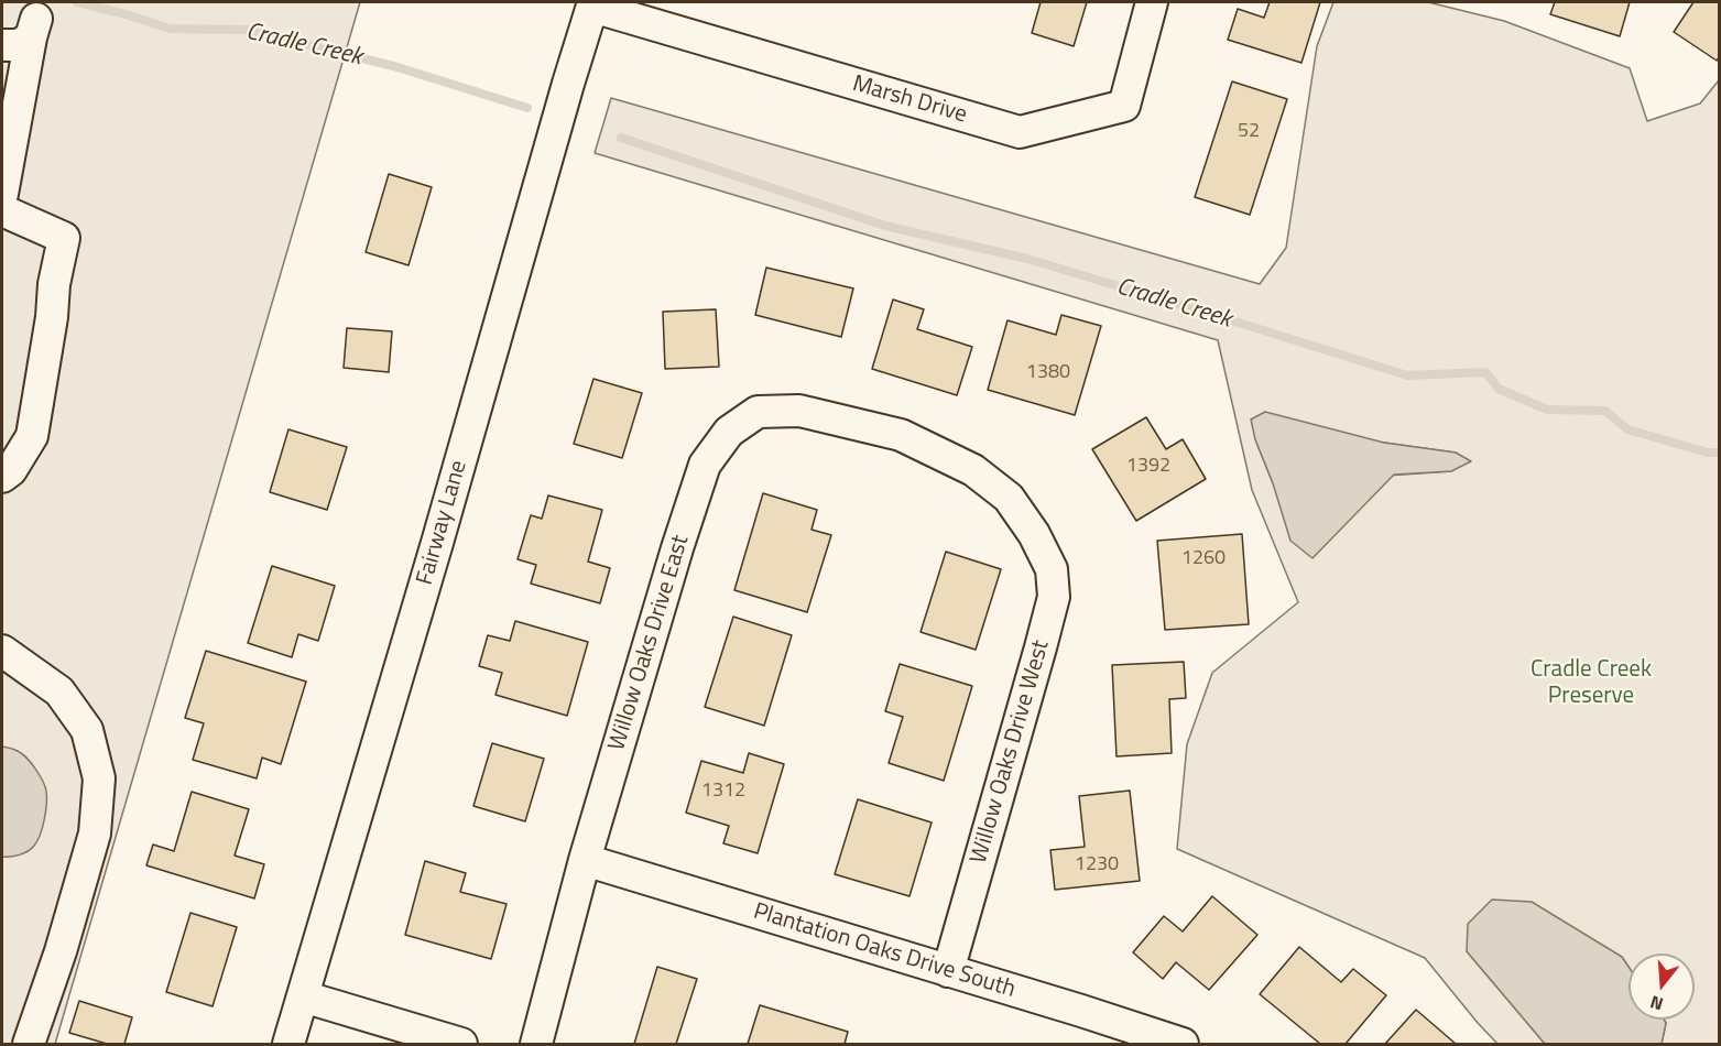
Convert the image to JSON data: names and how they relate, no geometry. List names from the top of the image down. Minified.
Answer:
{"streets":{"street":["Marsh Drive","Fairway Lane","Willow Oaks Drive East","Willow Oaks Drive West","Plantation Oaks Drive South"]},"crossings":[["Marsh Drive","Fairway Lane"],["Willow Oaks Drive East","Willow Oaks Drive West"],["Willow Oaks Drive East","Plantation Oaks Drive South"],["Willow Oaks Drive West","Plantation Oaks Drive South"]],"water":["Cradle Creek"],"parks":["Cradle Creek Preserve"],"house_numbers":["52","1380","1392","1260","1312","1230"],"north":"bottom"}
